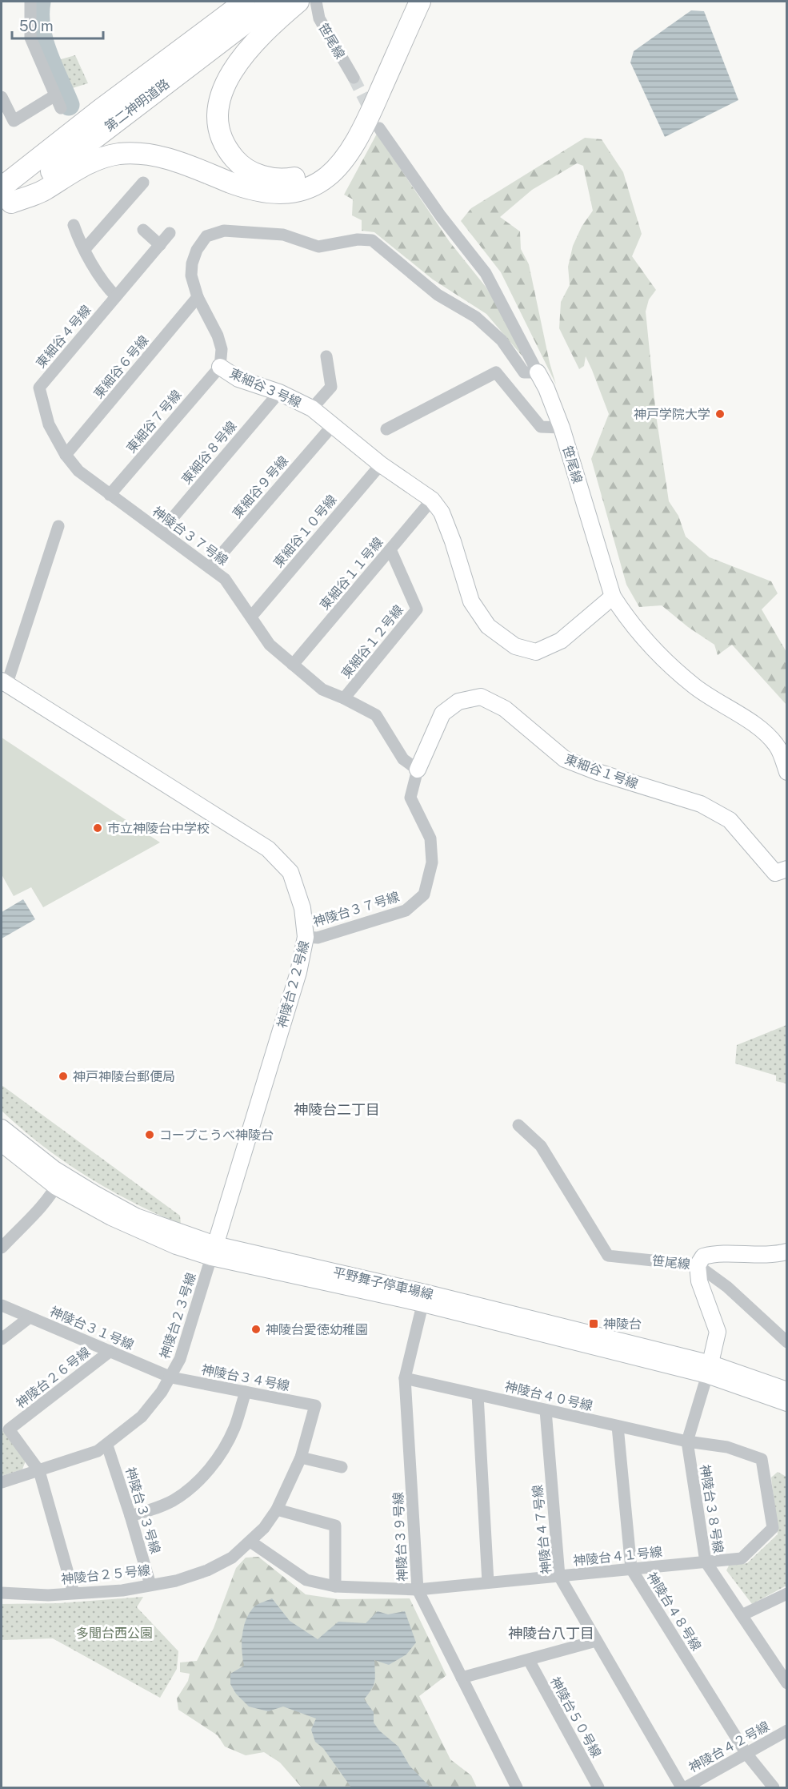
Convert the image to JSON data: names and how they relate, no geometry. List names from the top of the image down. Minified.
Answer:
{"streets":{"highway":["第二神明道路"],"street":["笹尾線","東細谷４号線","東細谷６号線","東細谷３号線","東細谷７号線","東細谷８号線","東細谷９号線","東細谷１０号線","神陵台３７号線","東細谷１１号線","東細谷１２号線","東細谷１号線","神陵台２２号線","平野舞子停車場線","神陵台２３号線","神陵台３１号線","神陵台２６号線","神陵台３４号線","神陵台４０号線","神陵台３８号線","神陵台３３号線","神陵台４７号線","神陵台３９号線","神陵台４１号線","神陵台２５号線","神陵台４８号線","神陵台５０号線","神陵台４２号線"]},"crossings":[["笹尾線","東細谷３号線"],["東細谷４号線","東細谷６号線"],["東細谷４号線","神陵台３７号線"],["東細谷６号線","東細谷３号線"],["東細谷３号線","東細谷７号線"],["東細谷３号線","東細谷８号線"],["東細谷３号線","東細谷９号線"],["東細谷３号線","東細谷１０号線"],["東細谷３号線","東細谷１１号線"],["東細谷７号線","神陵台３７号線"],["東細谷８号線","神陵台３７号線"],["東細谷９号線","神陵台３７号線"],["東細谷１０号線","神陵台３７号線"],["神陵台３７号線","東細谷１１号線"],["神陵台３７号線","東細谷１２号線"],["神陵台３７号線","東細谷１号線"],["神陵台３７号線","神陵台２２号線"],["東細谷１１号線","東細谷１２号線"],["神陵台２２号線","平野舞子停車場線"],["神陵台２２号線","神陵台２３号線"],["平野舞子停車場線","神陵台２３号線"],["平野舞子停車場線","神陵台３８号線"],["平野舞子停車場線","神陵台３９号線"],["神陵台２３号線","神陵台３１号線"],["神陵台２３号線","神陵台２６号線"],["神陵台２３号線","神陵台３４号線"],["神陵台２３号線","神陵台３３号線"],["神陵台３１号線","神陵台２６号線"],["神陵台３１号線","神陵台３４号線"],["神陵台３４号線","神陵台２５号線"],["神陵台４０号線","神陵台３８号線"],["神陵台４０号線","神陵台４７号線"],["神陵台４０号線","神陵台３９号線"],["神陵台４０号線","神陵台４１号線"],["神陵台４０号線","神陵台４８号線"],["神陵台３８号線","神陵台４１号線"],["神陵台３３号線","神陵台２５号線"],["神陵台４７号線","神陵台４１号線"],["神陵台３９号線","神陵台４１号線"],["神陵台４１号線","神陵台２５号線"],["神陵台４１号線","神陵台４８号線"],["神陵台４８号線","神陵台４２号線"]],"districts":["神陵台二丁目","神陵台八丁目"],"parks":["多聞台西公園"],"places":{"other":["神戸学院大学","市立神陵台中学校","神戸神陵台郵便局","コープこうべ神陵台","神陵台愛徳幼稚園"],"transit":["神陵台"]},"scale_bar":"50 m"}
